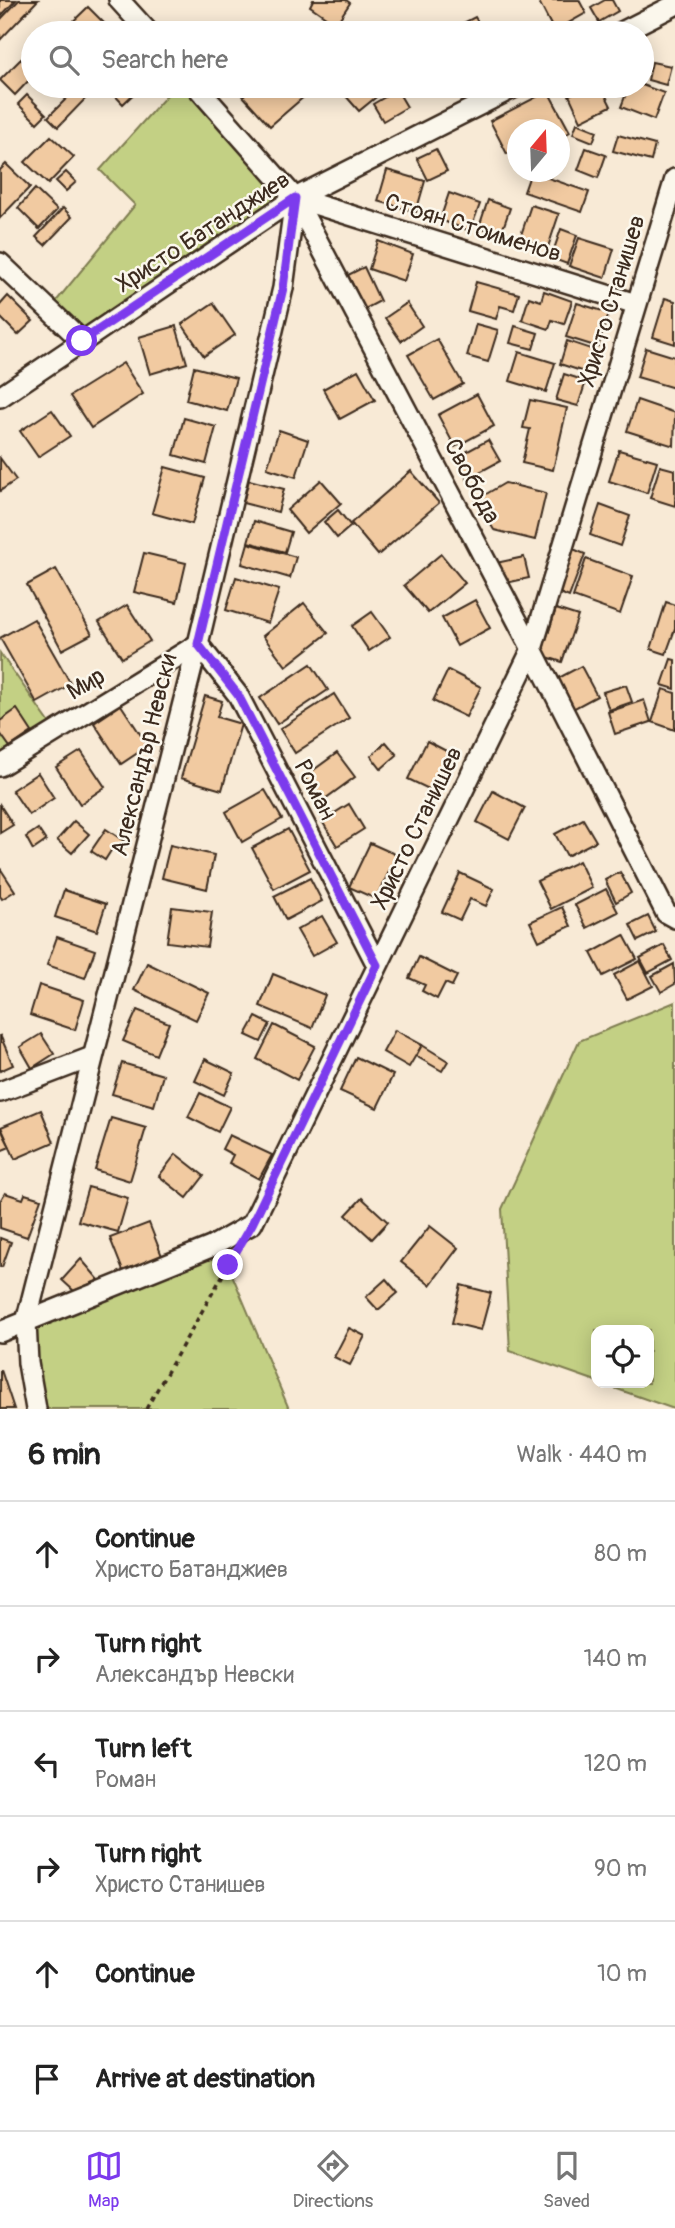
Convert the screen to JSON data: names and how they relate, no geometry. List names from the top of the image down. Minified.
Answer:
{"streets":{"street":["Стоян Стоименов","Христо Батанджиев","Христо Станишев","Свобода","Мир","Александър Невски","Роман"]},"crossings":[["Стоян Стоименов","Христо Батанджиев"],["Стоян Стоименов","Христо Станишев"],["Стоян Стоименов","Свобода"],["Стоян Стоименов","Александър Невски"],["Христо Батанджиев","Свобода"],["Христо Батанджиев","Александър Невски"],["Христо Станишев","Свобода"],["Христо Станишев","Александър Невски"],["Христо Станишев","Роман"],["Свобода","Александър Невски"],["Мир","Александър Невски"],["Мир","Роман"],["Александър Невски","Роман"]],"north":"top","page":{"search":"Search here","heading":["6 min","Walk · 440 m"],"list":[["Continue","Христо Батанджиев","80 m"],["Turn right","Александър Невски","140 m"],["Turn left","Роман","120 m"],["Turn right","Христо Станишев","90 m"],["Continue","10 m"],"Arrive at destination"],"nav":["Map","Directions","Saved"]}}
